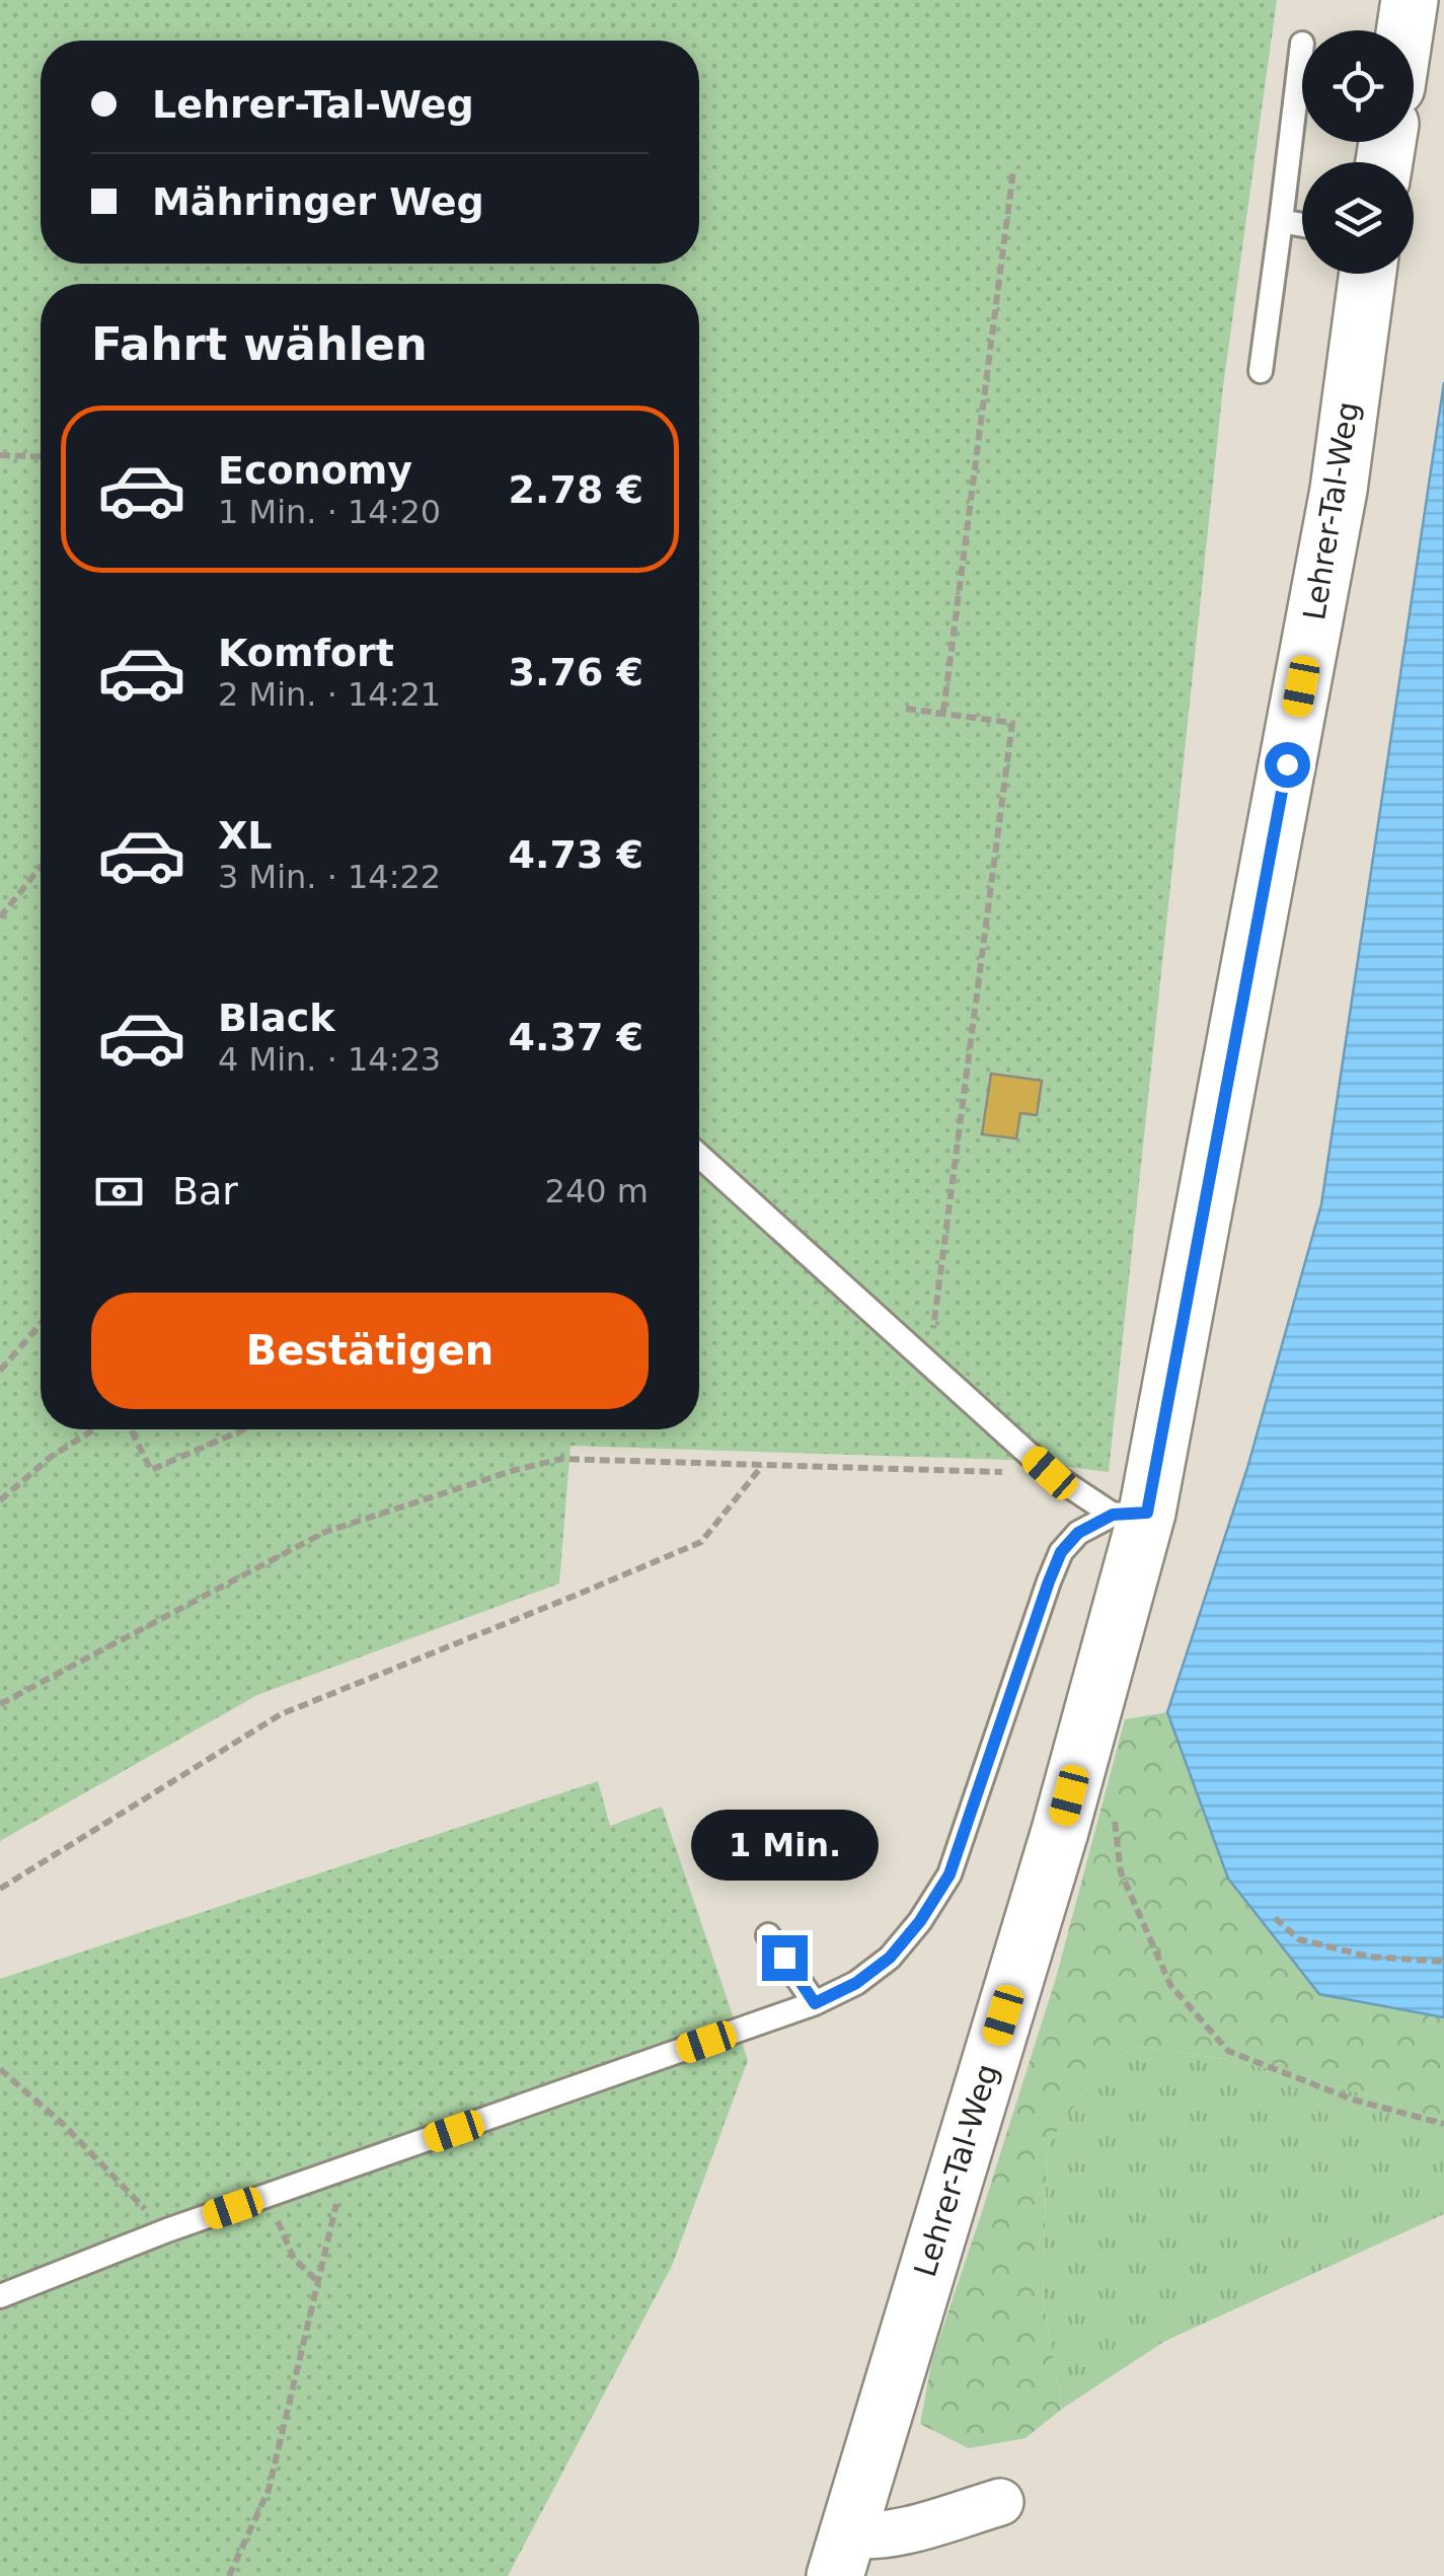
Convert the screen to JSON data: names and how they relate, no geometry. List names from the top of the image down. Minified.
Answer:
{"streets":{"street":["Lehrer-Tal-Weg"]},"page":{"banner":["Lehrer-Tal-Weg","Mähringer Weg"],"heading":"Fahrt wählen","list":[{"name":"Economy","note":"1 Min. · 14:20","value":"2.78 €"},{"name":"Komfort","note":"2 Min. · 14:21","value":"3.76 €"},{"name":"XL","note":"3 Min. · 14:22","value":"4.73 €"},{"name":"Black","note":"4 Min. · 14:23","value":"4.37 €"}],"pay":["Bar","240 m"],"buttons":"Bestätigen","bubble":"1 Min."}}
